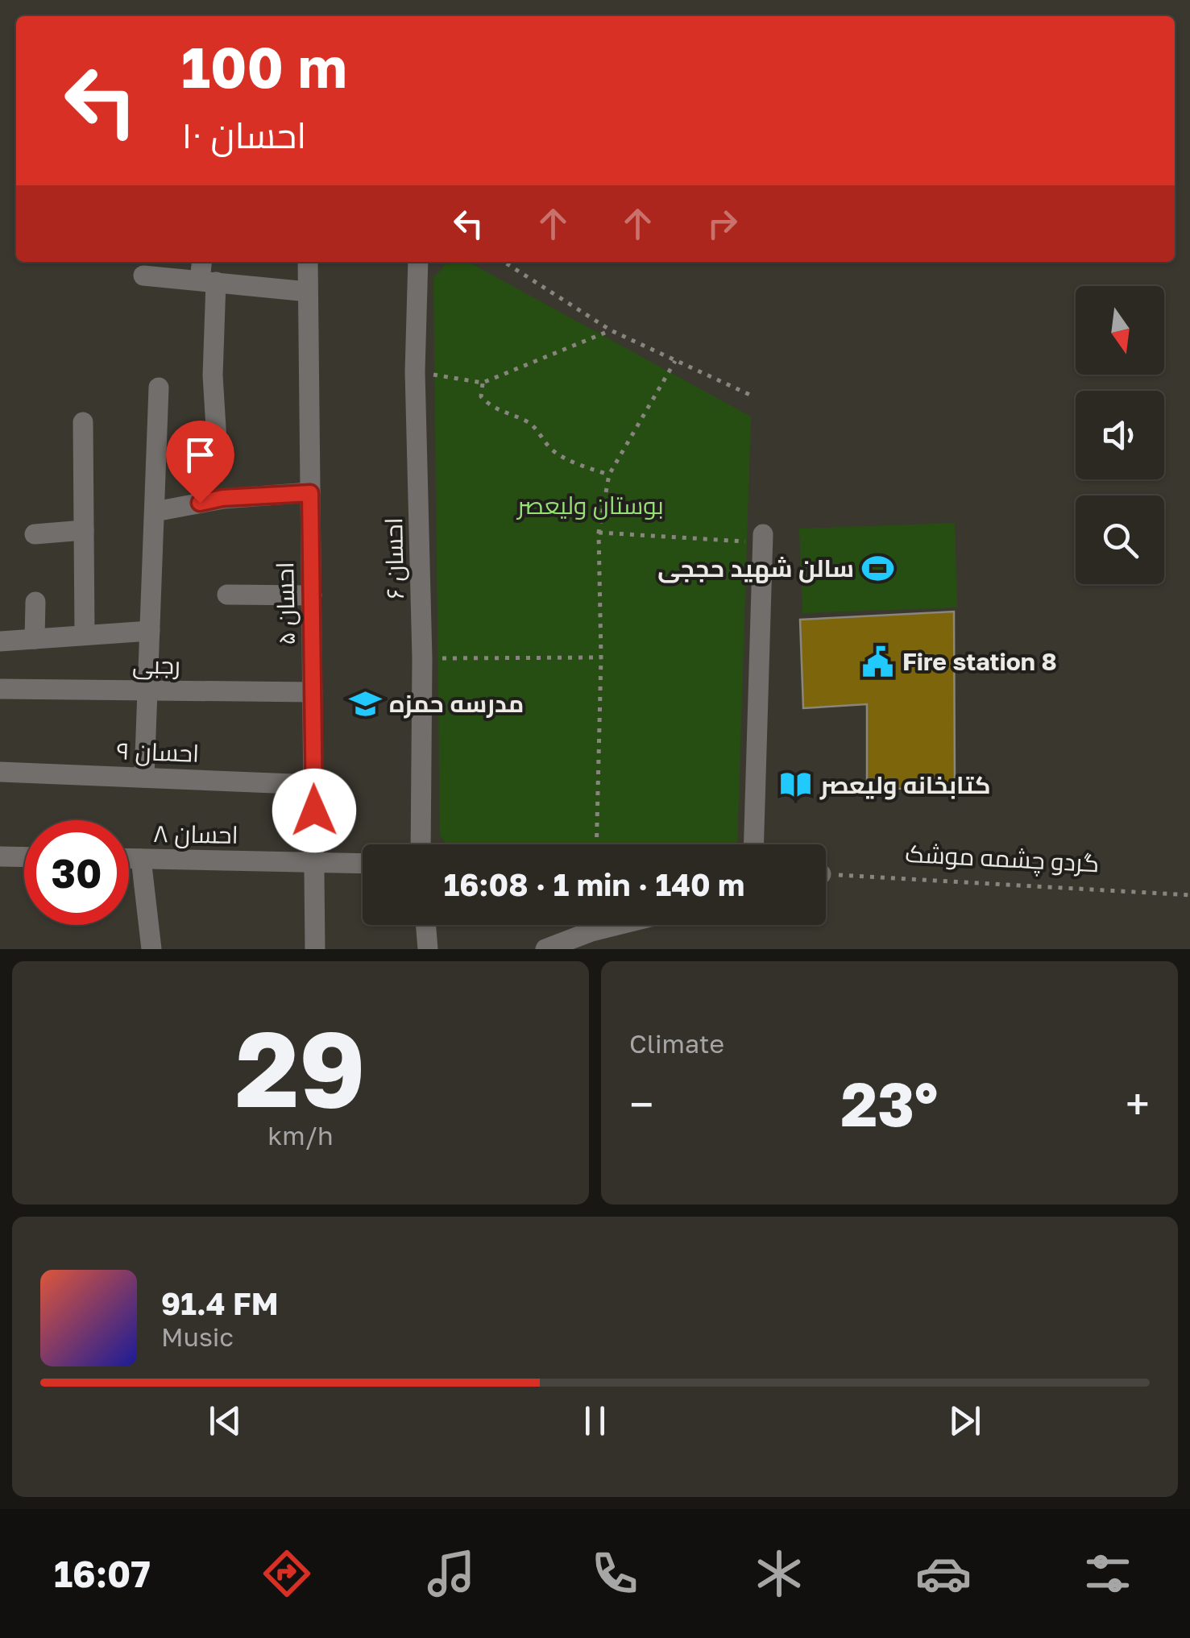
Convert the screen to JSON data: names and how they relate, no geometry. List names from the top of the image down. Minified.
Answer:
{"streets":{"street":["احسان ۶","احسان ۵","رجبی","احسان ۹","احسان ۸"],"path":["گردو چشمه موشک"]},"crossings":[["احسان ۵","رجبی"],["احسان ۵","احسان ۹"],["احسان ۵","احسان ۸"]],"parks":["بوستان ولیعصر"],"places":{"sports":["سالن شهید حججی"],"public building":["Fire station 8"],"school or university":["مدرسه حمزه"],"library":["کتابخانه ولیعصر"]},"north":"bottom","page":{"turn":["100 m","احسان ۱۰"],"limit":"30","trip":"16:08 · 1 min · 140 m","tile":[["29","km/h"],"Climate"],"heat":["−","23°","+"],"song":["91.4 FM","Music"],"tabs":"16:07"}}
